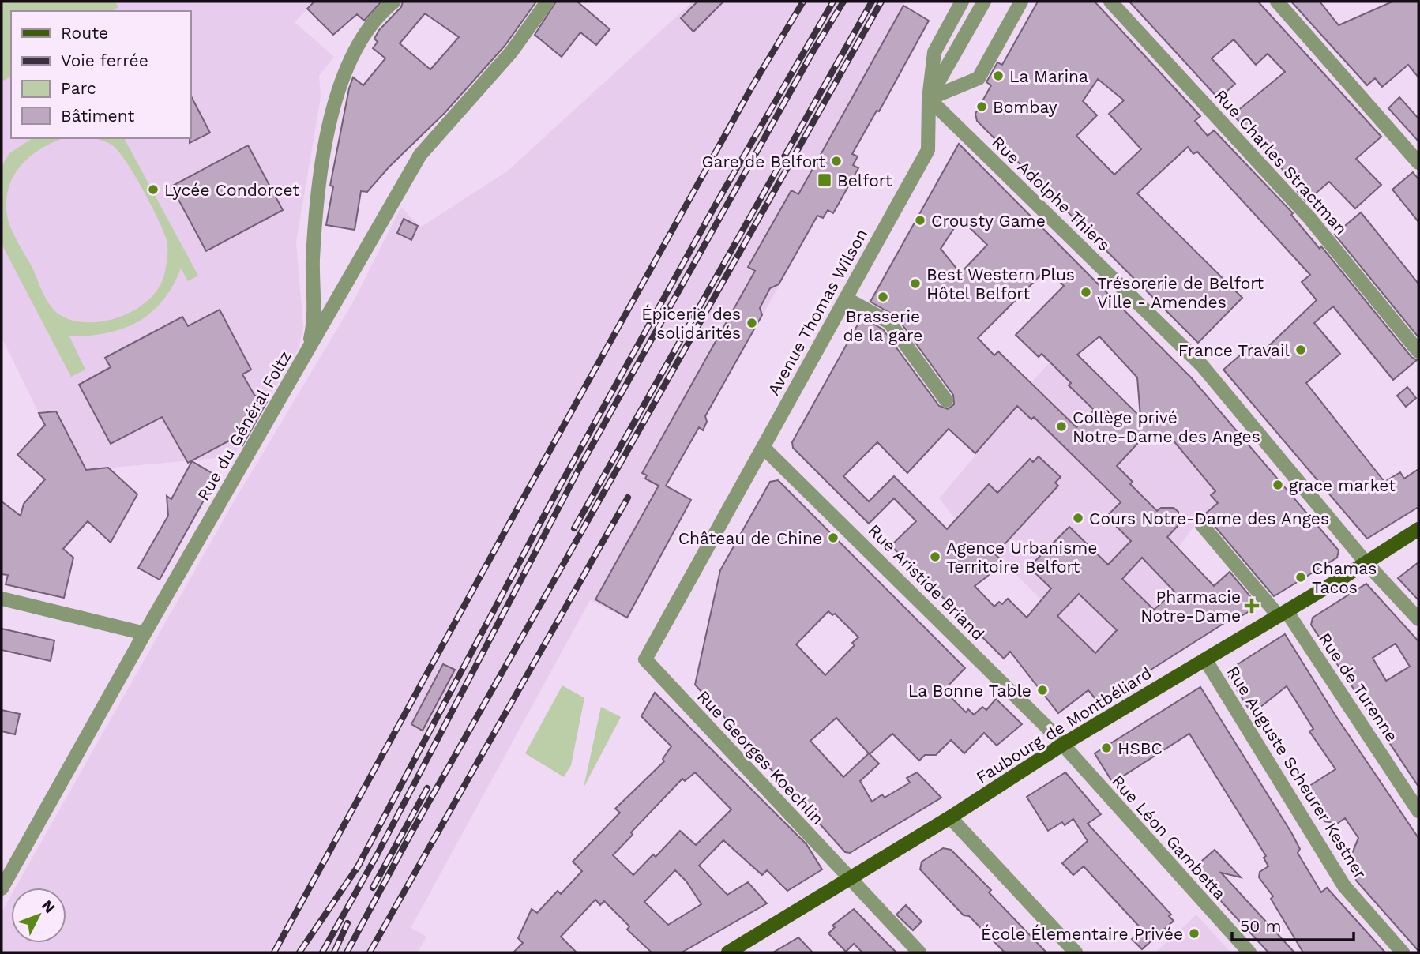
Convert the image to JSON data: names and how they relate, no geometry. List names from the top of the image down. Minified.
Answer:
{"streets":{"main road":["Faubourg de Montbéliard"],"street":["Rue Charles Stractman","Rue Adolphe Thiers","Avenue Thomas Wilson","Rue du Général Foltz","Rue Aristide Briand","Rue de Turenne","Rue Georges Koechlin","Rue Auguste Scheurer Kestner","Rue Léon Gambetta"]},"crossings":[["Rue Adolphe Thiers","Avenue Thomas Wilson"],["Rue Adolphe Thiers","Faubourg de Montbéliard"],["Avenue Thomas Wilson","Rue Aristide Briand"],["Avenue Thomas Wilson","Rue Georges Koechlin"],["Rue Aristide Briand","Faubourg de Montbéliard"],["Rue Aristide Briand","Rue Léon Gambetta"],["Rue de Turenne","Faubourg de Montbéliard"],["Faubourg de Montbéliard","Rue Georges Koechlin"],["Faubourg de Montbéliard","Rue Auguste Scheurer Kestner"],["Faubourg de Montbéliard","Rue Léon Gambetta"]],"places":{"other":["La Marina","Bombay","Gare de Belfort","Lycée Condorcet","Crousty Game","Best Western Plus Hôtel Belfort","Trésorerie de Belfort Ville - Amendes","Brasserie de la gare","Épicerie des solidarités","France Travail","Collège privé Notre-Dame des Anges","grace market","Cours Notre-Dame des Anges","Château de Chine","Agence Urbanisme Territoire Belfort","Chamas Tacos","La Bonne Table","HSBC","École Élementaire Privée"],"transit":["Belfort"],"health":["Pharmacie Notre-Dame"]},"legend":["Route","Voie ferrée","Parc","Bâtiment"],"scale_bar":"50 m","north":"top right"}
